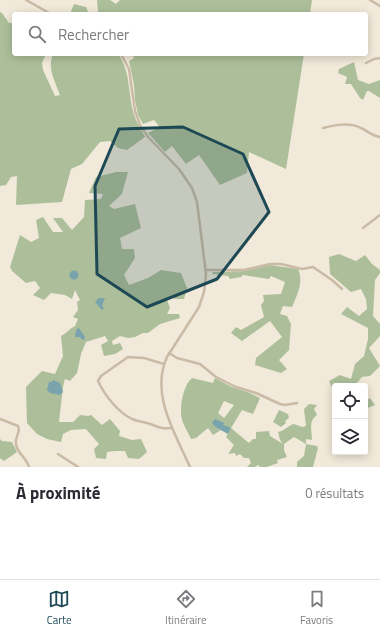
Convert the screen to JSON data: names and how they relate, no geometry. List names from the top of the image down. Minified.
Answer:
{"page":{"search":"Rechercher","heading":["À proximité","0 résultats"],"nav":["Carte","Itinéraire","Favoris"]}}
